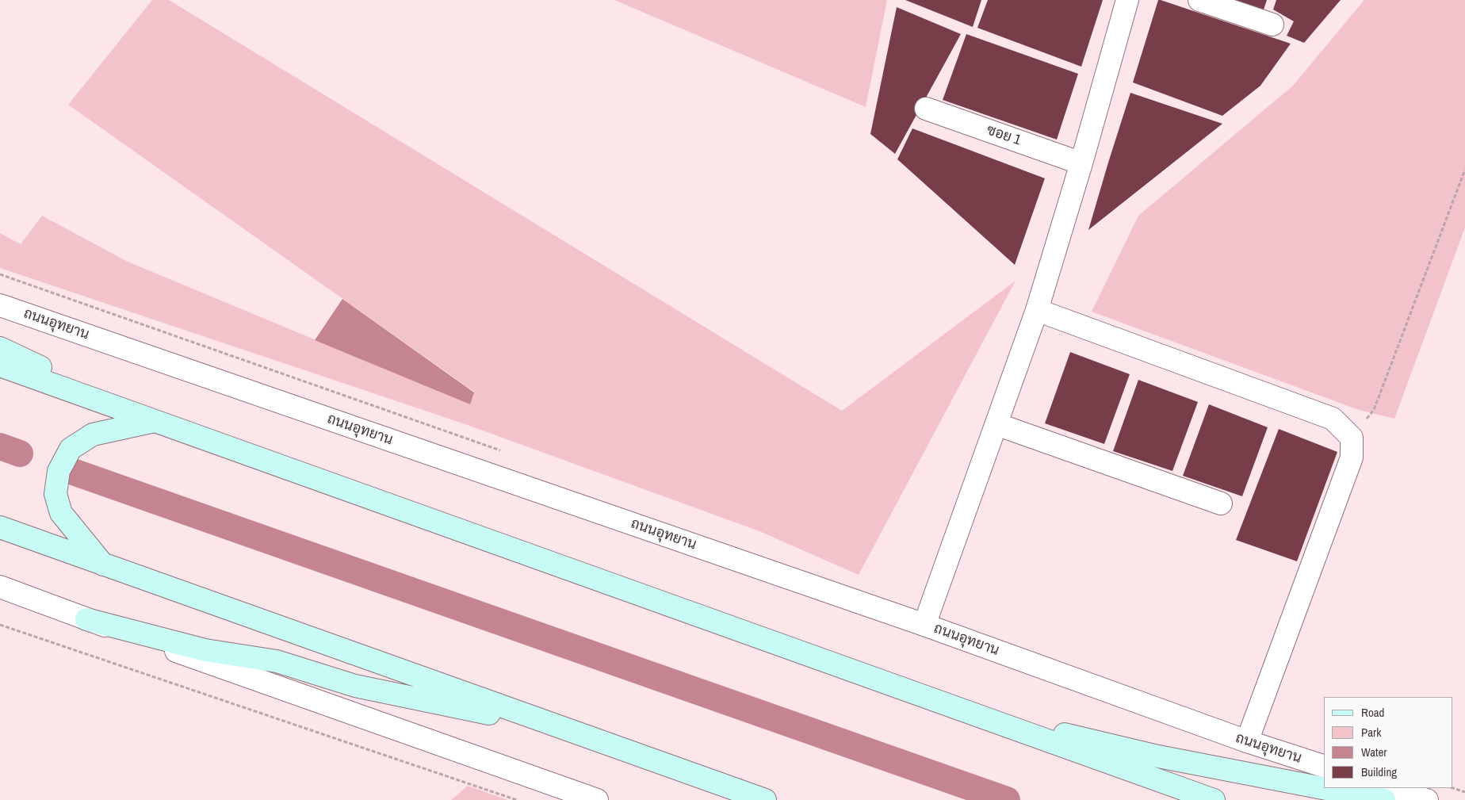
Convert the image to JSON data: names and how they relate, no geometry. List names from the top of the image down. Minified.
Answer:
{"streets":{"street":["ซอย 1","ถนนอุทยาน"]},"legend":["Road","Park","Water","Building"]}
